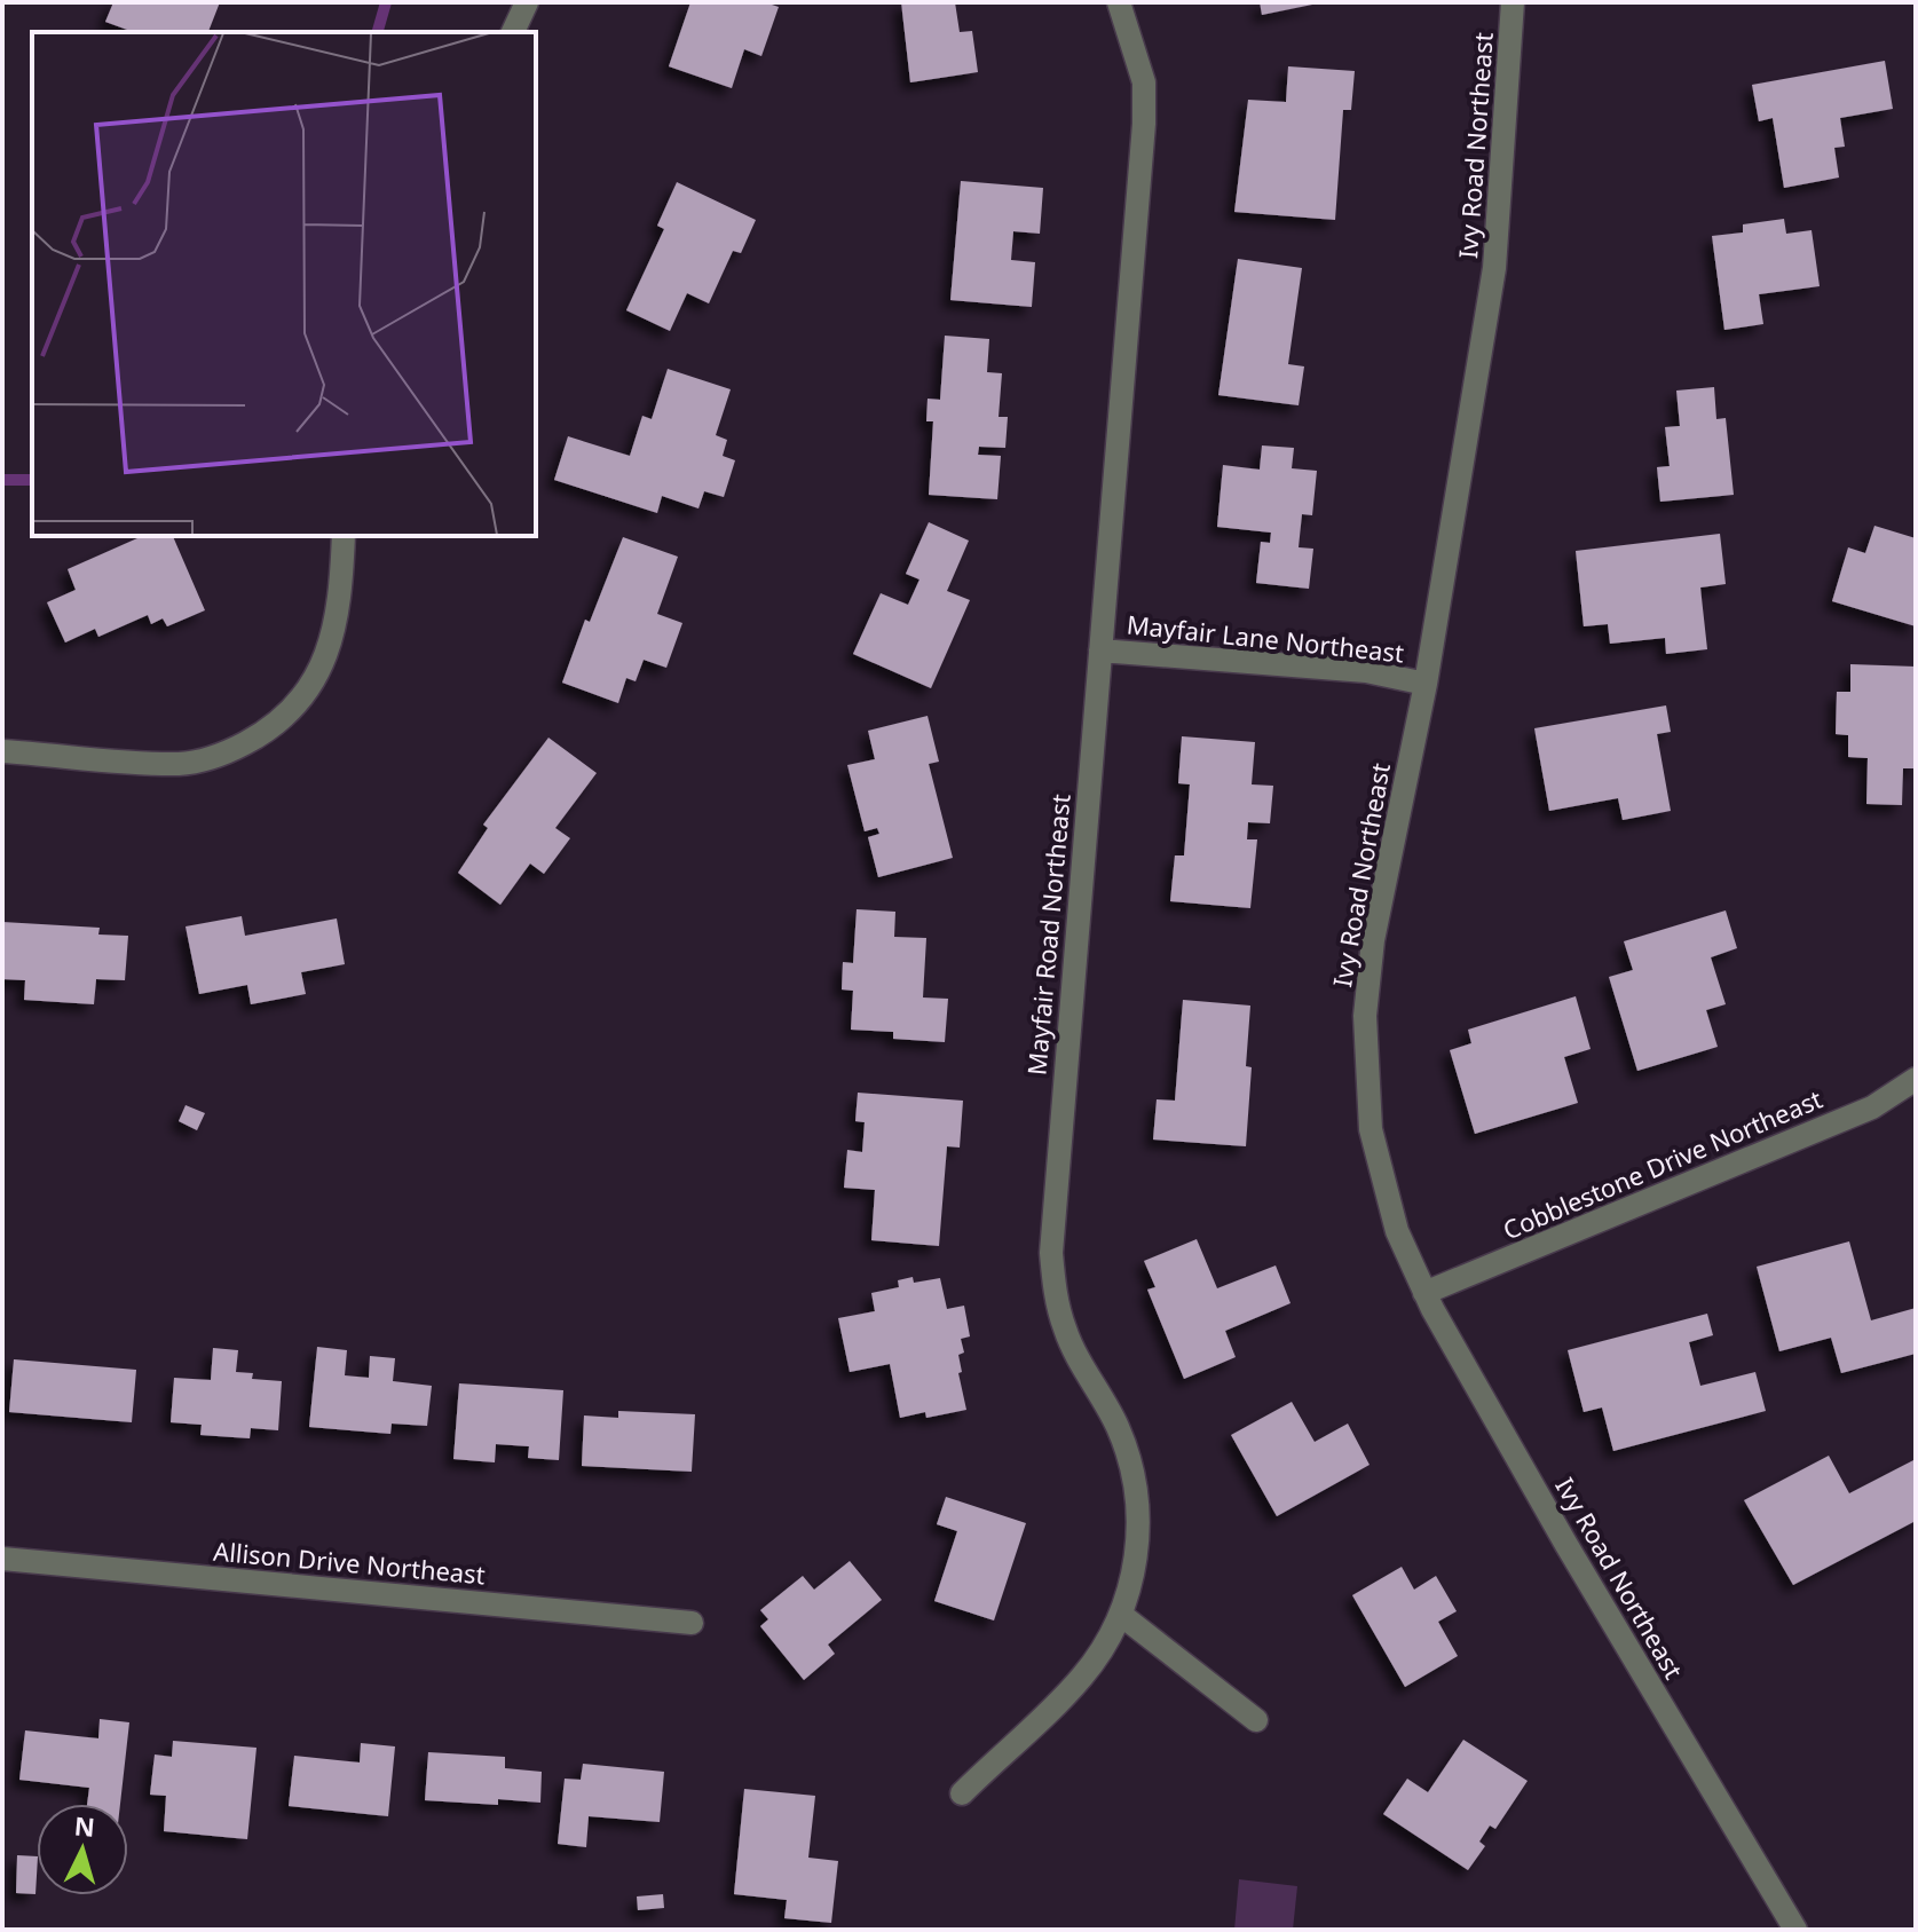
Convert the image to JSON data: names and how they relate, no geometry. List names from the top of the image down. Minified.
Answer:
{"streets":{"street":["Ivy Road Northeast","Mayfair Lane Northeast","Mayfair Road Northeast","Cobblestone Drive Northeast","Allison Drive Northeast"]},"crossings":[["Ivy Road Northeast","Mayfair Lane Northeast"],["Ivy Road Northeast","Cobblestone Drive Northeast"],["Mayfair Lane Northeast","Mayfair Road Northeast"]],"north":"top"}
